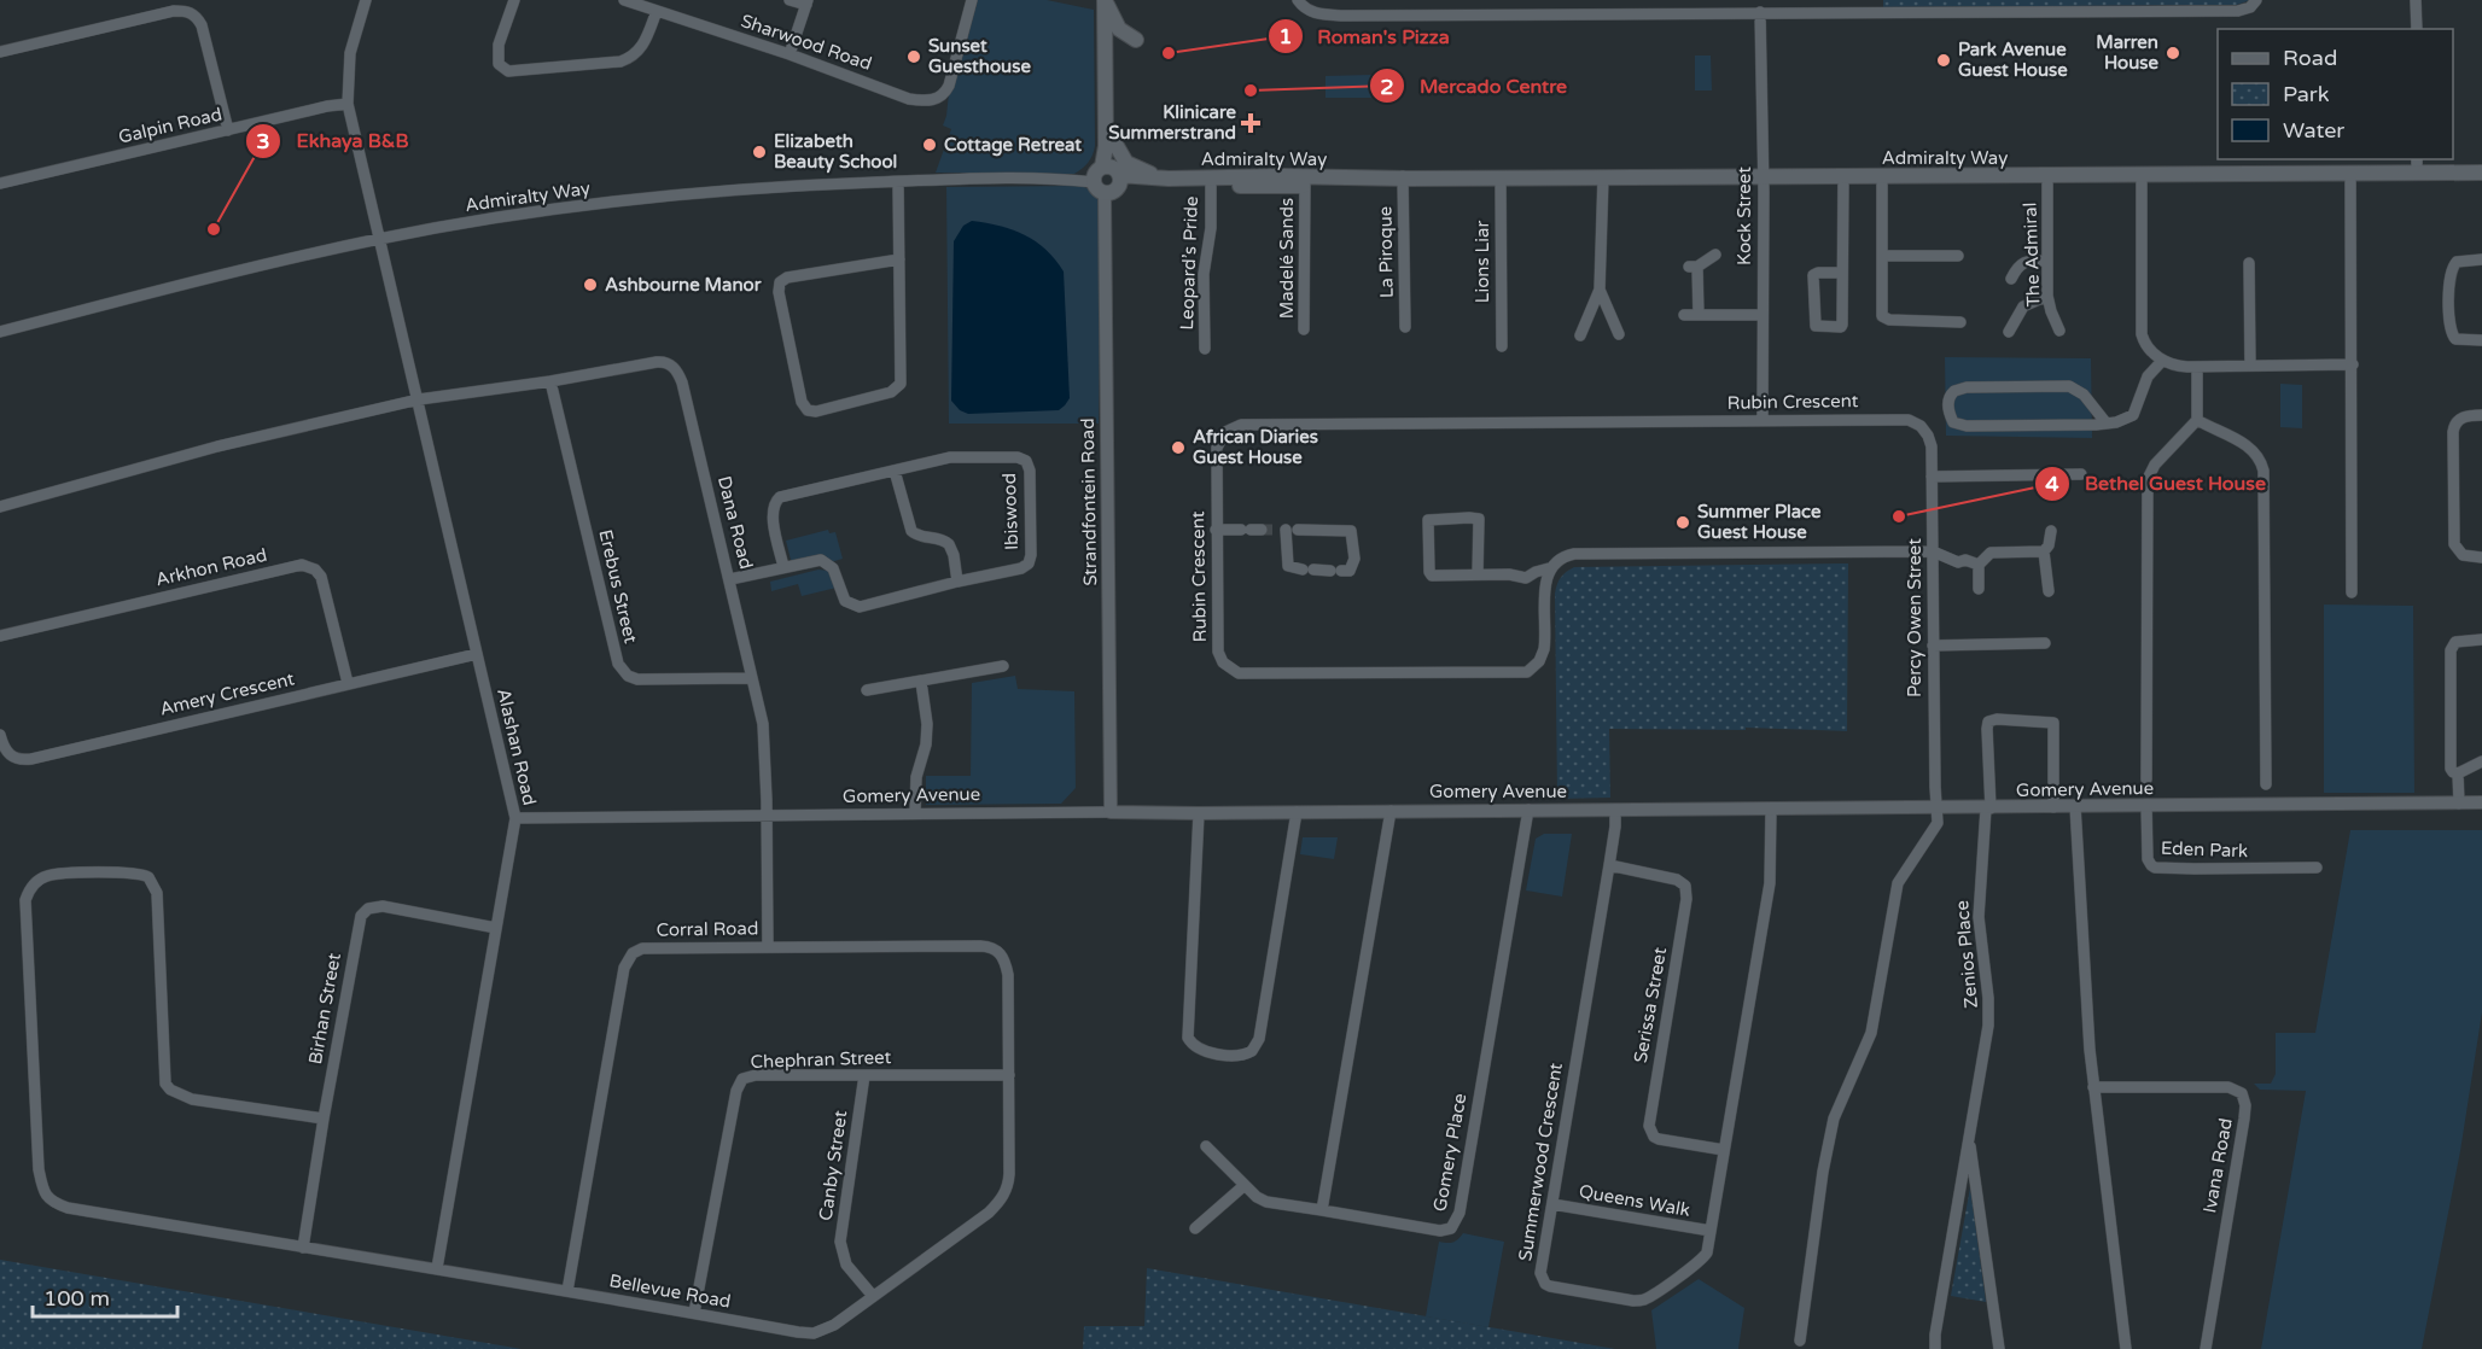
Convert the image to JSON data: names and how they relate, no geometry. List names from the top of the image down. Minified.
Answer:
{"streets":{"main road":["Admiralty Way","Strandfontein Road"],"street":["Sharwood Road","Galpin Road","Kock Street","La Piroque","The Admiral","Madelé Sands","Lions Liar","Leopard’s Pride","Rubin Crescent","Ibiswood","Dana Road","Arkhon Road","Erebus Street","Percy Owen Street","Amery Crescent","Alashan Road","Gomery Avenue","Eden Park","Corral Road","Zenios Place","Serissa Street","Birhan Street","Chephran Street","Gomery Place","Summerwood Crescent","Canby Street","Ivana Road","Queens Walk","Bellevue Road"]},"crossings":[["Galpin Road","Alashan Road"],["Admiralty Way","Kock Street"],["Admiralty Way","La Piroque"],["Admiralty Way","The Admiral"],["Admiralty Way","Madelé Sands"],["Admiralty Way","Lions Liar"],["Admiralty Way","Leopard’s Pride"],["Admiralty Way","Strandfontein Road"],["Admiralty Way","Alashan Road"],["Kock Street","Rubin Crescent"],["Rubin Crescent","Percy Owen Street"],["Strandfontein Road","Gomery Avenue"],["Ibiswood","Dana Road"],["Dana Road","Erebus Street"],["Dana Road","Alashan Road"],["Dana Road","Gomery Avenue"],["Dana Road","Corral Road"],["Arkhon Road","Amery Crescent"],["Percy Owen Street","Gomery Avenue"],["Amery Crescent","Alashan Road"],["Alashan Road","Gomery Avenue"],["Alashan Road","Birhan Street"],["Alashan Road","Bellevue Road"],["Gomery Avenue","Eden Park"],["Gomery Avenue","Zenios Place"],["Gomery Avenue","Gomery Place"],["Gomery Avenue","Summerwood Crescent"],["Corral Road","Bellevue Road"],["Serissa Street","Summerwood Crescent"],["Birhan Street","Bellevue Road"],["Chephran Street","Canby Street"],["Chephran Street","Bellevue Road"],["Summerwood Crescent","Queens Walk"],["Canby Street","Bellevue Road"]],"places":{"other":["Roman's Pizza","Marren House","Sunset Guesthouse","Park Avenue Guest House","Mercado Centre","Cottage Retreat","Elizabeth Beauty School","Ekhaya B&B","Ashbourne Manor","African Diaries Guest House","Bethel Guest House","Summer Place Guest House"],"health":["Klinicare Summerstrand"]},"legend":["Road","Park","Water"],"scale_bar":"100 m"}
